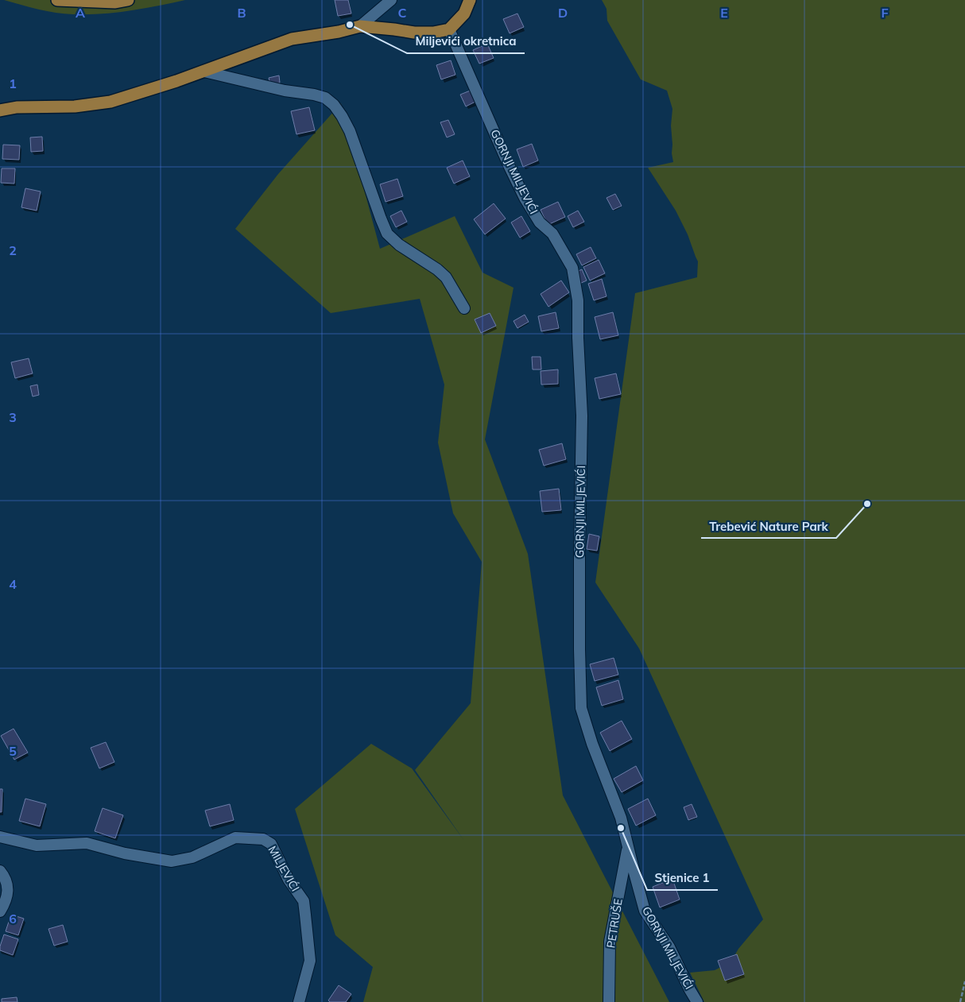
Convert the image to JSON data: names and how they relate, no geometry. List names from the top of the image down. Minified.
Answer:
{"streets":{"street":["GORNJI MILJEVIĆI","MILJEVIĆI","PETRUŠE"]},"crossings":[["GORNJI MILJEVIĆI","PETRUŠE"]],"places":["Miljevići okretnica","Trebević Nature Park","Stjenice 1"],"grid":{"columns":["A","B","C","D","E","F"],"rows":["1","2","3","4","5","6"]}}
